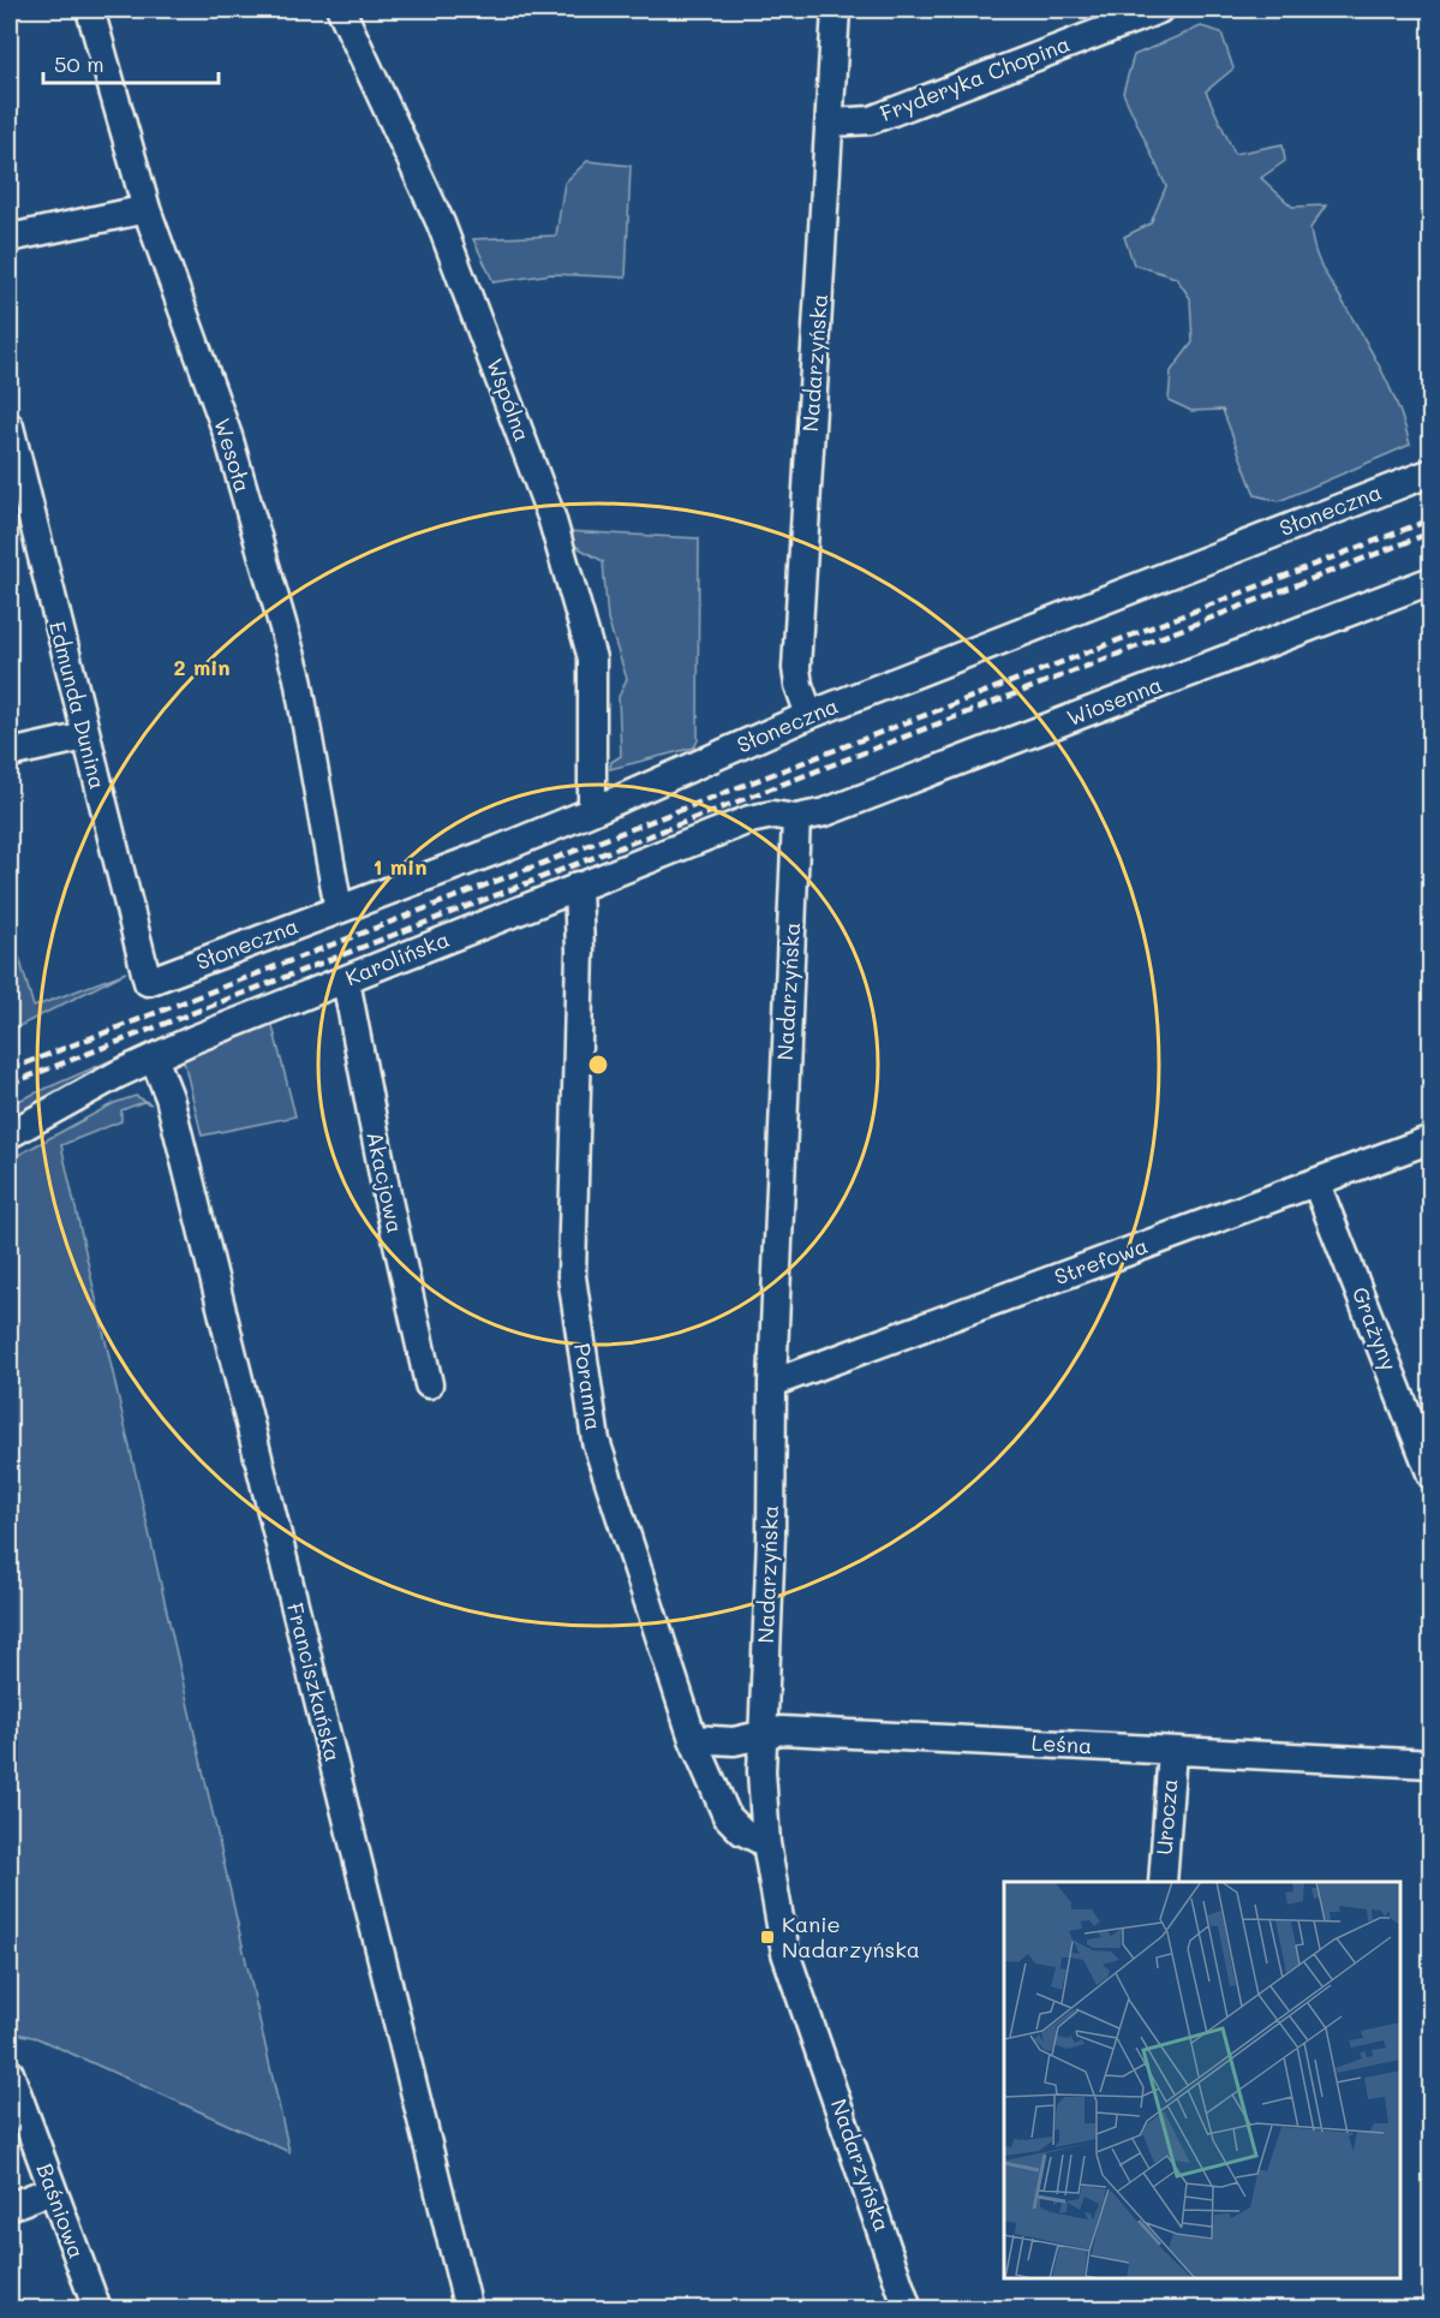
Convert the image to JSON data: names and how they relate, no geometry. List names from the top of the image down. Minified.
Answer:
{"streets":{"street":["Fryderyka Chopina","Nadarzyńska","Wspólna","Wesoła","Słoneczna","Wiosenna","Edmunda Dunina","Karolińska","Akacjowa","Strefowa","Grażyny","Poranna","Franciszkańska","Leśna","Urocza","Baśniowa"]},"crossings":[["Fryderyka Chopina","Nadarzyńska"],["Nadarzyńska","Słoneczna"],["Nadarzyńska","Wiosenna"],["Nadarzyńska","Karolińska"],["Nadarzyńska","Strefowa"],["Nadarzyńska","Poranna"],["Nadarzyńska","Leśna"],["Wspólna","Słoneczna"],["Wesoła","Słoneczna"],["Słoneczna","Edmunda Dunina"],["Wiosenna","Karolińska"],["Karolińska","Akacjowa"],["Karolińska","Poranna"],["Karolińska","Franciszkańska"],["Strefowa","Grażyny"],["Poranna","Leśna"],["Leśna","Urocza"]],"places":{"transit":["Kanie Nadarzyńska"]},"scale_bar":"50 m","rings":["2 min","1 min"]}
